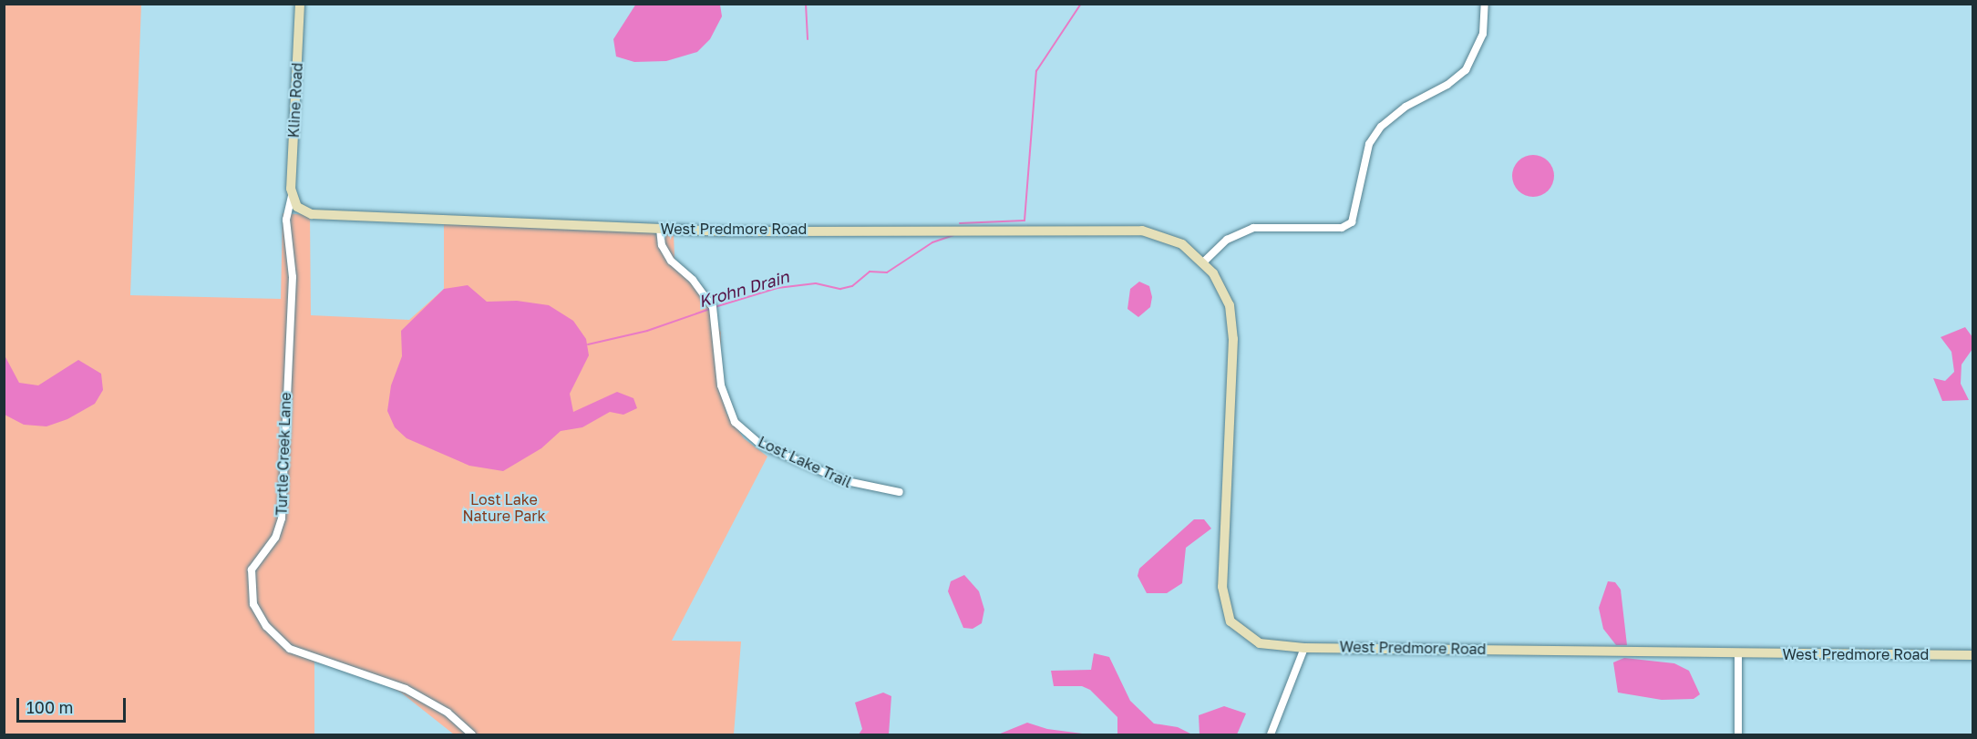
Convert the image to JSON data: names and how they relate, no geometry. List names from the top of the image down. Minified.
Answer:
{"streets":{"street":["Kline Road","West Predmore Road","Turtle Creek Lane","Lost Lake Trail"]},"crossings":[["Kline Road","West Predmore Road"],["Kline Road","Turtle Creek Lane"],["West Predmore Road","Turtle Creek Lane"],["West Predmore Road","Lost Lake Trail"]],"water":["Krohn Drain"],"parks":["Lost Lake Nature Park"],"scale_bar":"100 m"}
